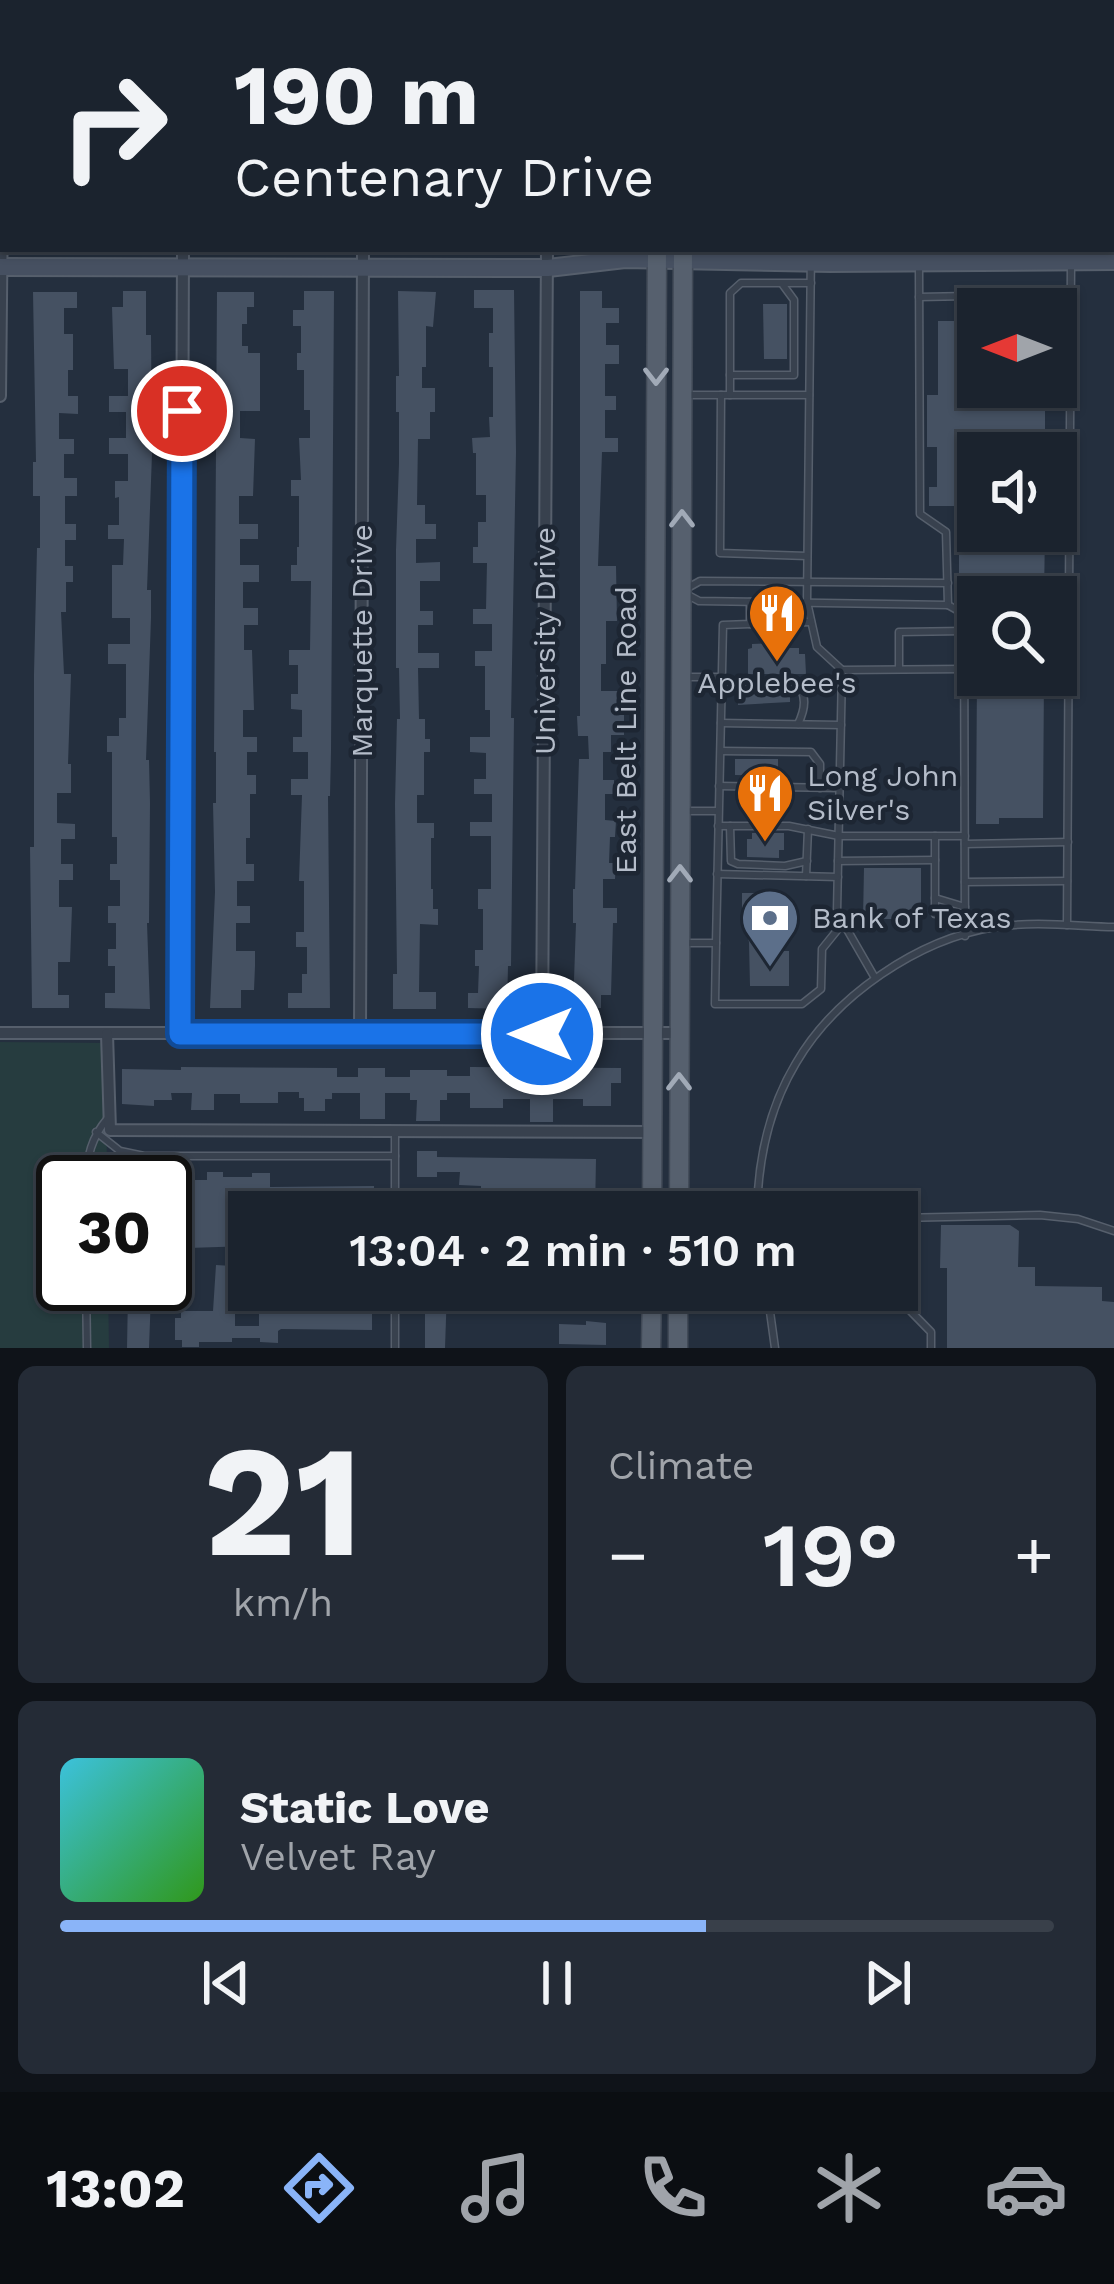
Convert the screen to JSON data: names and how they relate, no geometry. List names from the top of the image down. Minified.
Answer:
{"streets":{"main road":["East Belt Line Road"],"street":["Marquette Drive","University Drive"]},"places":{"restaurant":["Applebee's","Long John Silver's"],"bank":["Bank of Texas"]},"north":"left","page":{"turn":["190 m","Centenary Drive"],"limit":"30","trip":"13:04 · 2 min · 510 m","tile":[["21","km/h"],"Climate"],"heat":["−","19°","+"],"song":["Static Love","Velvet Ray"],"tabs":"13:02"}}
